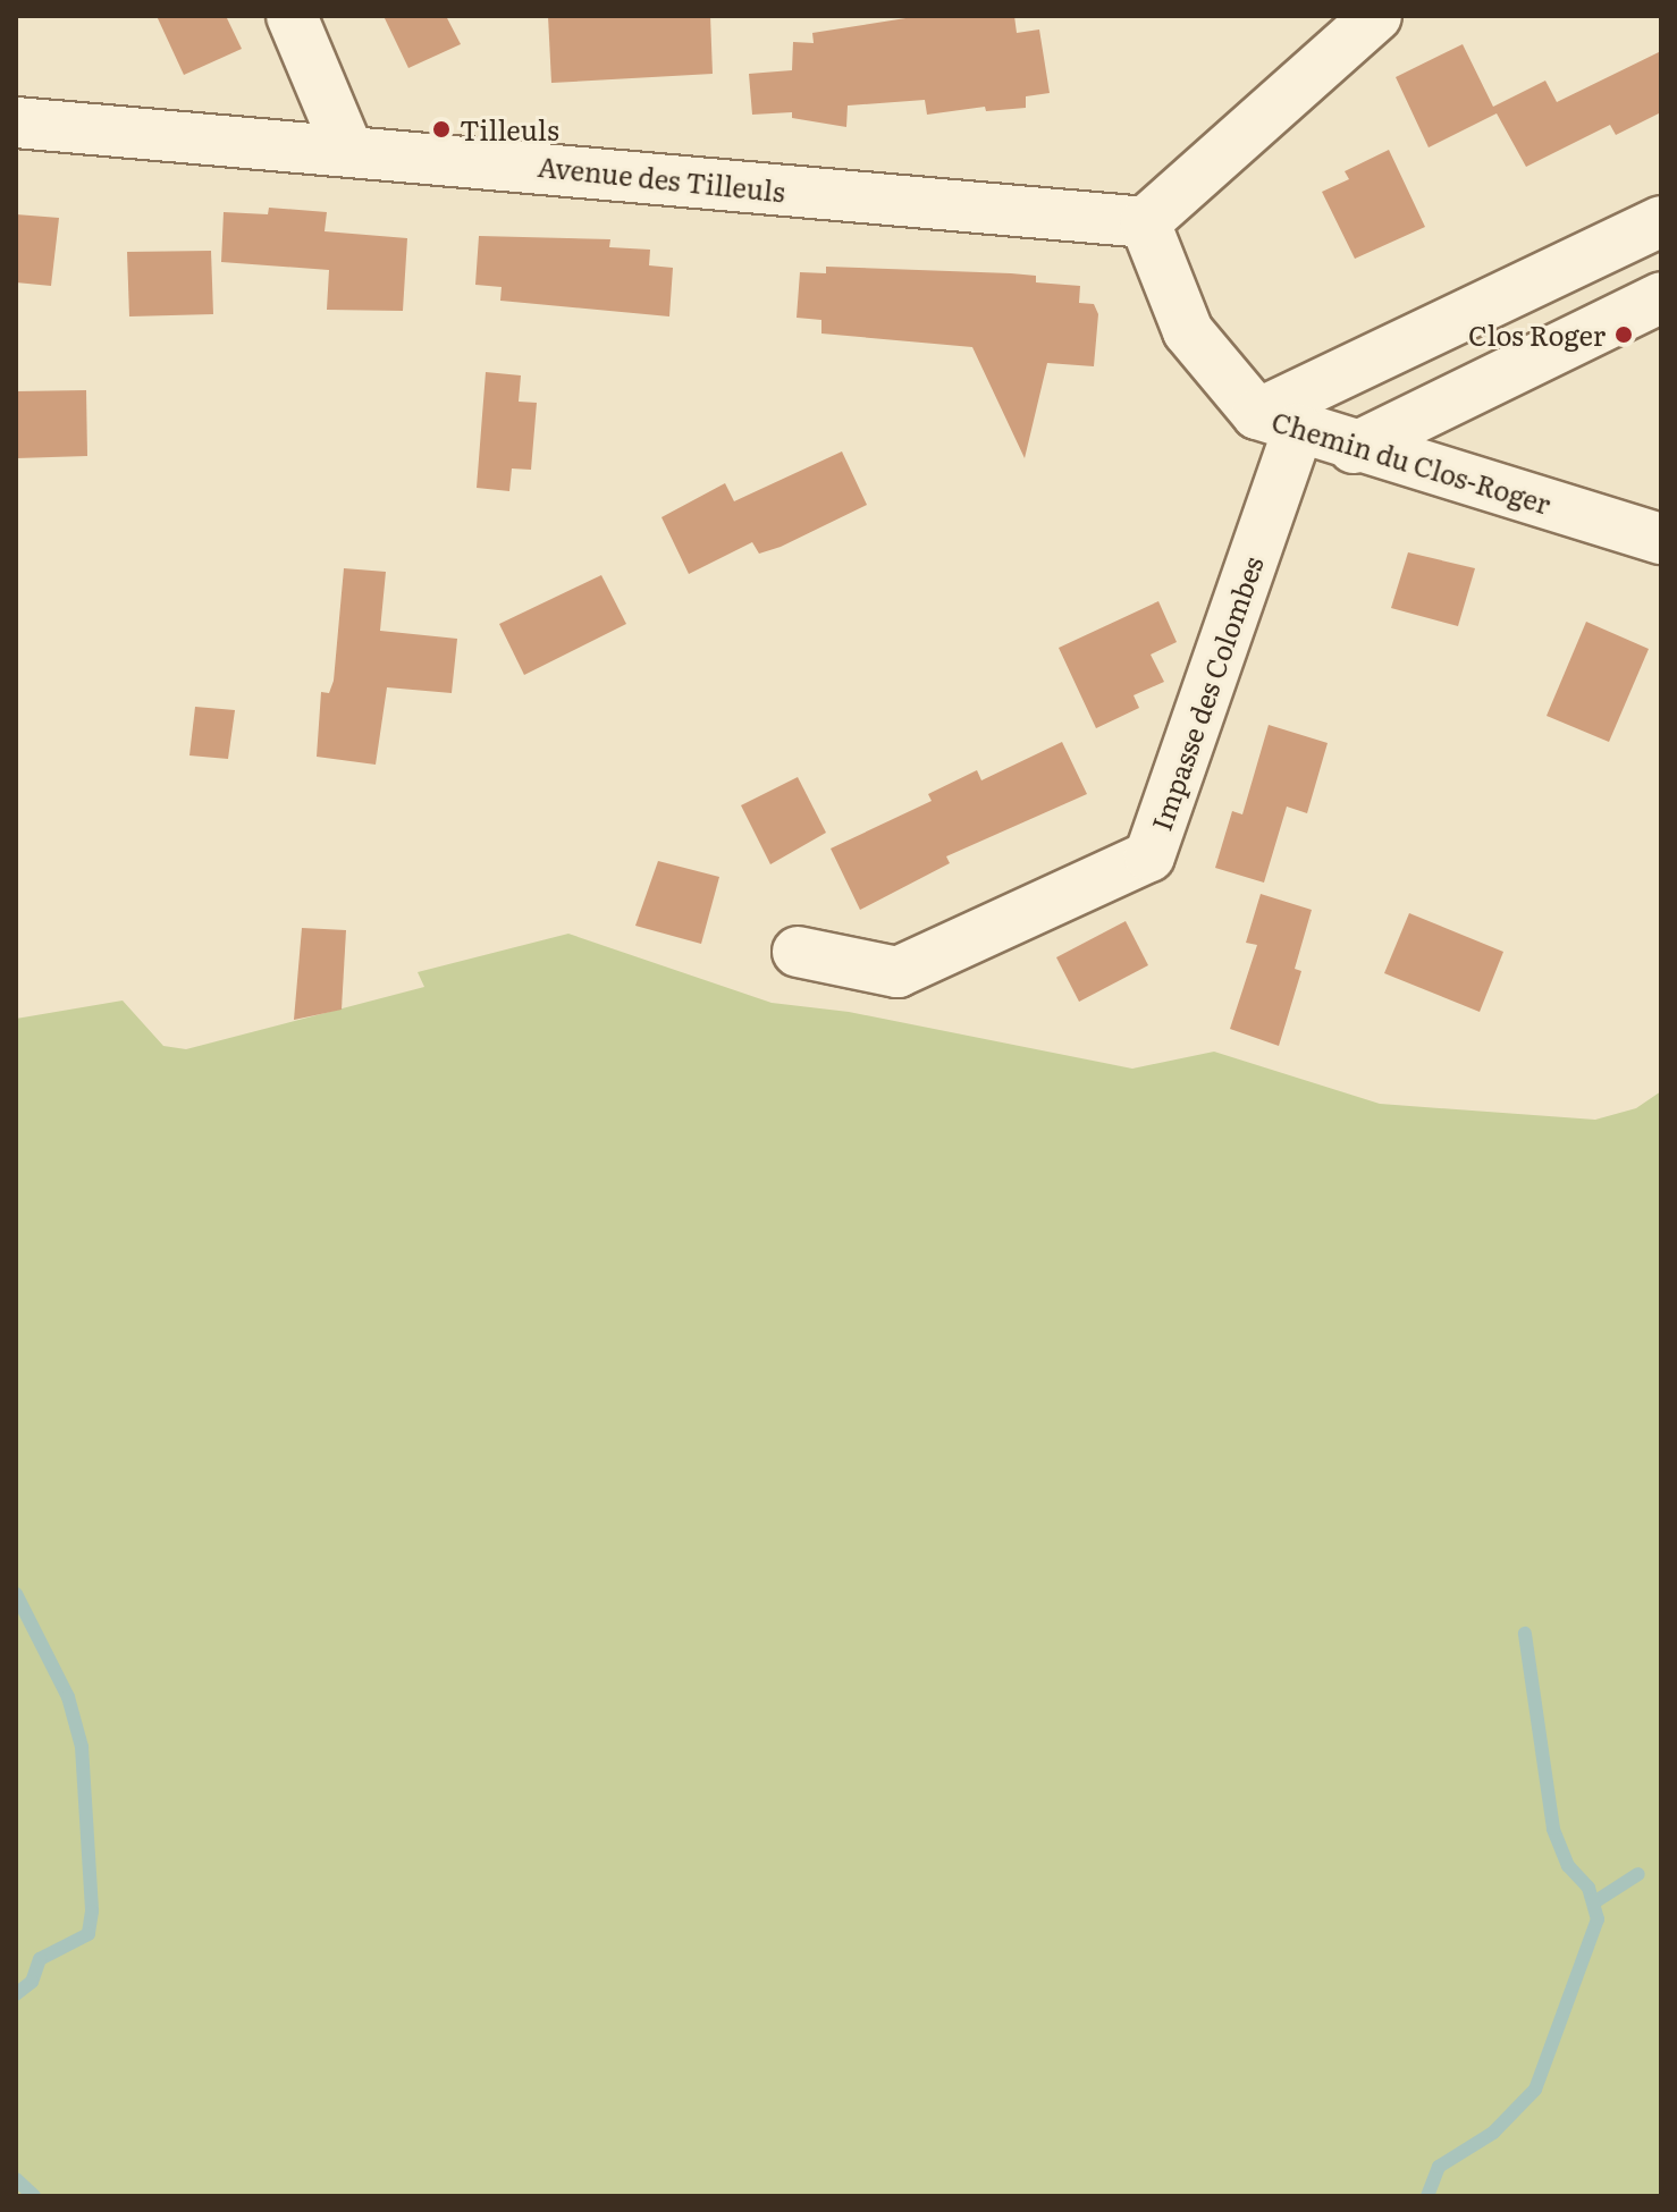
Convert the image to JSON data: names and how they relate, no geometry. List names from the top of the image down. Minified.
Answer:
{"streets":{"street":["Avenue des Tilleuls","Chemin du Clos-Roger","Impasse des Colombes"]},"crossings":[["Avenue des Tilleuls","Chemin du Clos-Roger"],["Chemin du Clos-Roger","Impasse des Colombes"]],"places":["Tilleuls","Clos Roger"]}
